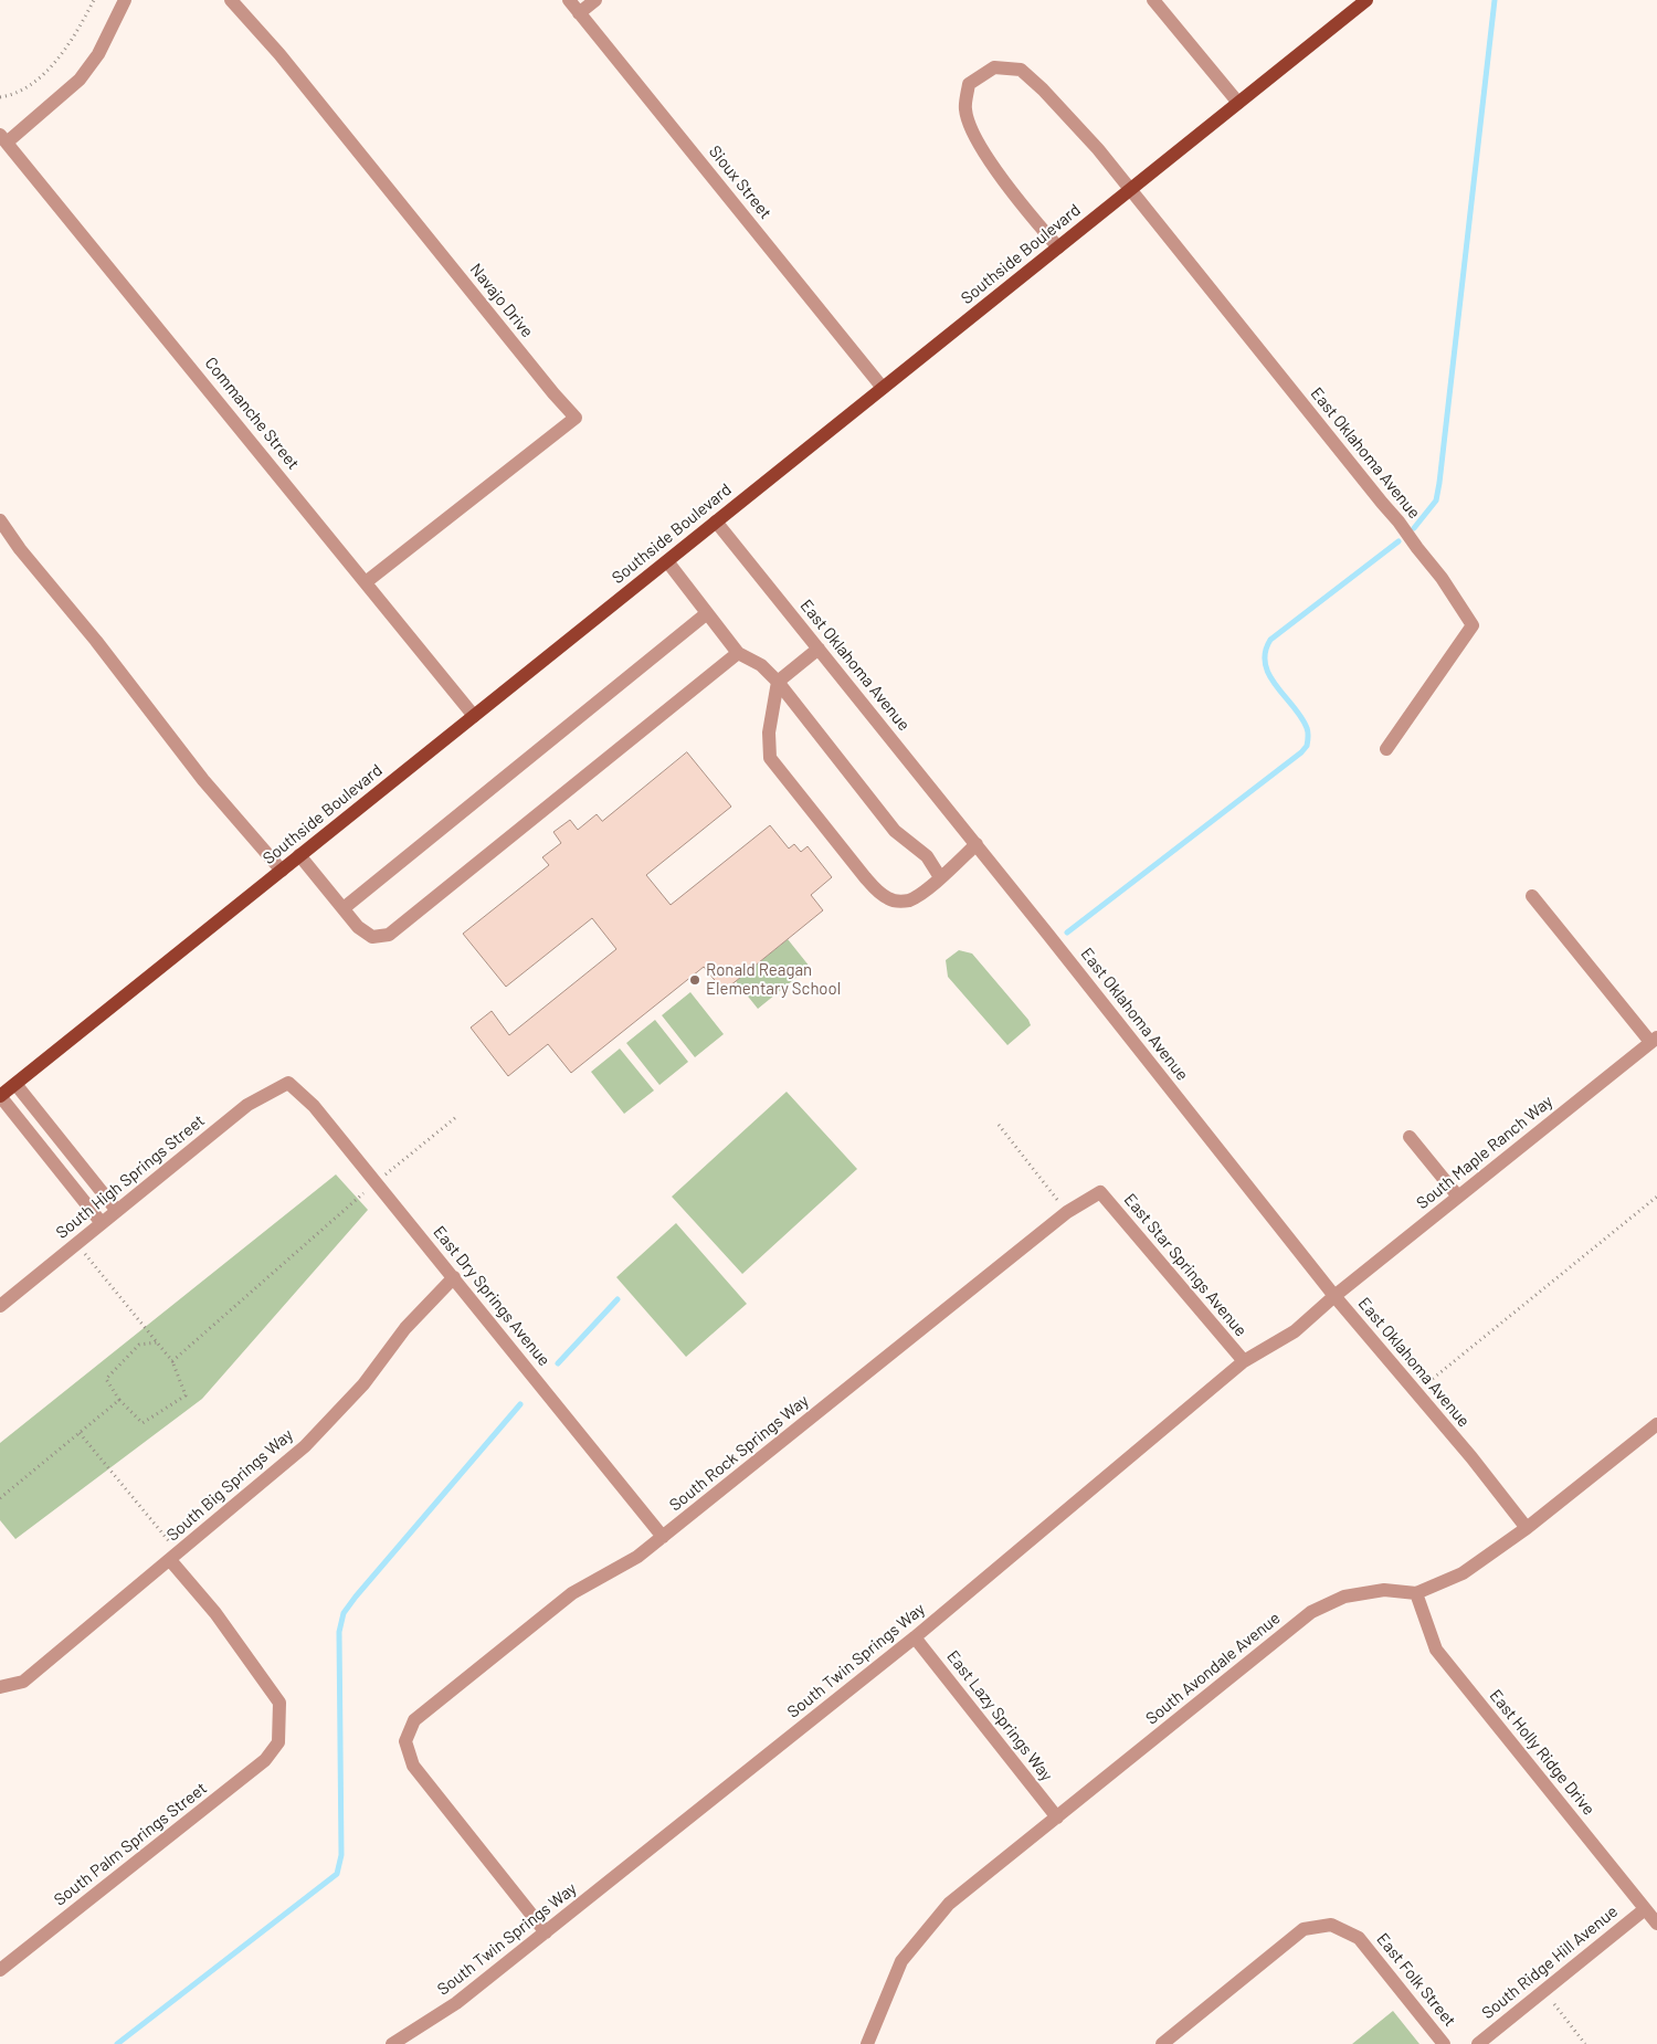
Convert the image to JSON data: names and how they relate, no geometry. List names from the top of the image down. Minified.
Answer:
{"streets":{"main road":["Southside Boulevard"],"street":["Sioux Street","Navajo Drive","Commanche Street","East Oklahoma Avenue","South Maple Ranch Way","South High Springs Street","East Star Springs Avenue","East Dry Springs Avenue","South Rock Springs Way","South Big Springs Way","South Twin Springs Way","South Avondale Avenue","East Lazy Springs Way","East Holly Ridge Drive","South Palm Springs Street","South Ridge Hill Avenue","East Folk Street"]},"crossings":[["Sioux Street","Southside Boulevard"],["Southside Boulevard","Commanche Street"],["Southside Boulevard","East Oklahoma Avenue"],["Navajo Drive","Commanche Street"],["East Oklahoma Avenue","South Maple Ranch Way"],["East Oklahoma Avenue","South Twin Springs Way"],["East Oklahoma Avenue","South Avondale Avenue"],["South Maple Ranch Way","South Twin Springs Way"],["South High Springs Street","East Dry Springs Avenue"],["East Star Springs Avenue","South Rock Springs Way"],["East Star Springs Avenue","South Twin Springs Way"],["East Dry Springs Avenue","South Rock Springs Way"],["East Dry Springs Avenue","South Big Springs Way"],["South Rock Springs Way","South Twin Springs Way"],["South Big Springs Way","South Palm Springs Street"],["South Twin Springs Way","East Lazy Springs Way"],["South Avondale Avenue","East Lazy Springs Way"],["South Avondale Avenue","East Holly Ridge Drive"],["East Holly Ridge Drive","South Ridge Hill Avenue"]],"places":["Ronald Reagan Elementary School"]}
